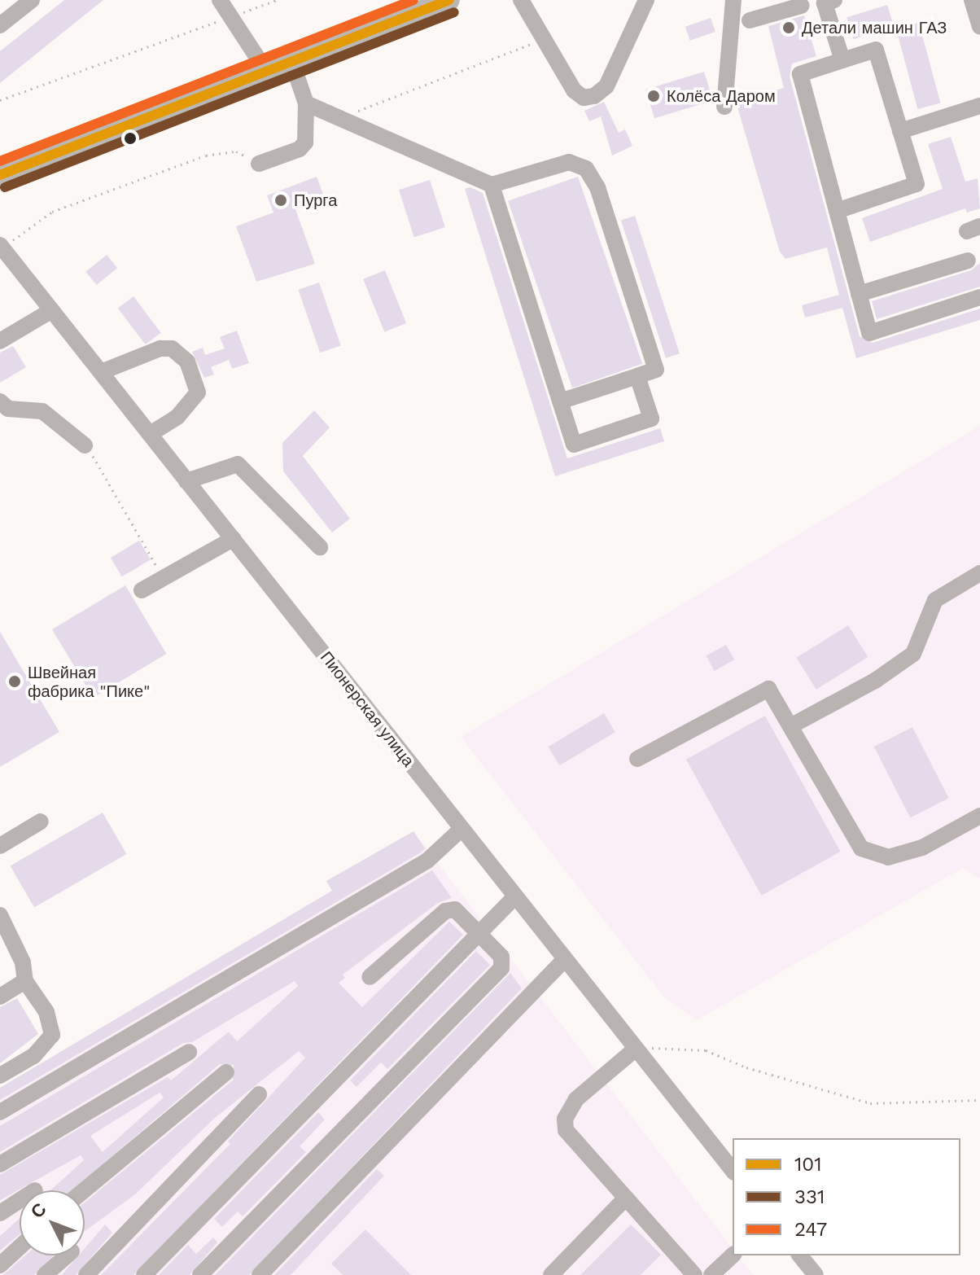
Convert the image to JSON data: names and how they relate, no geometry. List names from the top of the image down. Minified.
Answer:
{"streets":{"street":["Пионерская улица"]},"places":["Детали машин ГАЗ","Колёса Даром","Пурга","Швейная фабрика \"Пике\""],"lines":["transit line 101","transit line 247","transit line 331"],"legend":["101","331","247"],"north":"top left"}
